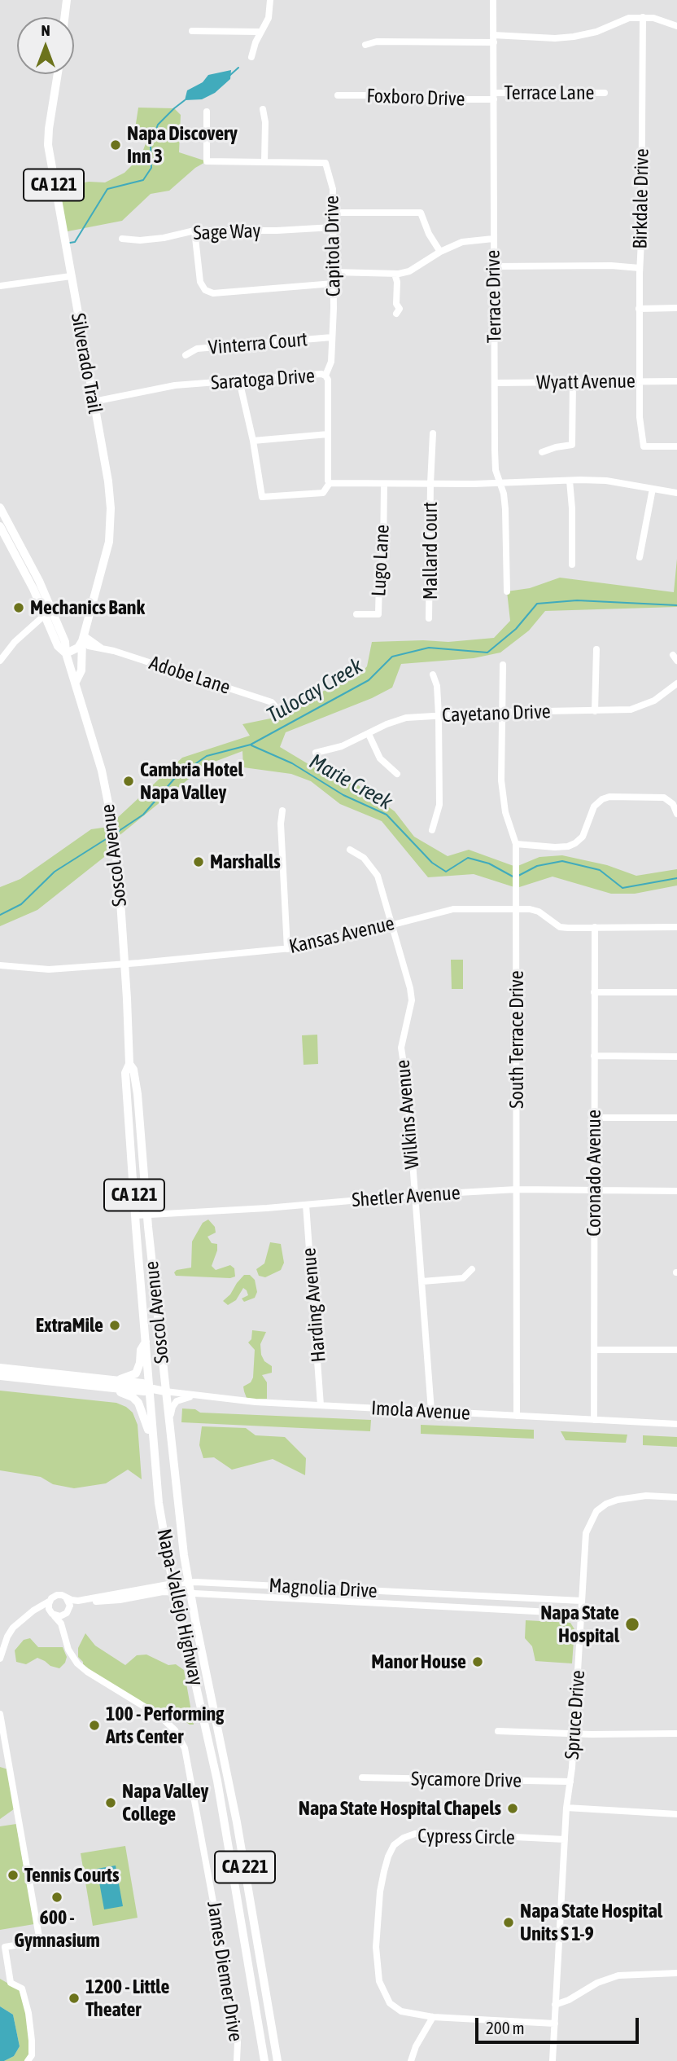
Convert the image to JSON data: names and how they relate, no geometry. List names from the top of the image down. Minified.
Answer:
{"streets":{"main road":["CA 121","Silverado Trail","Soscol Avenue","Napa-Vallejo Highway","CA 221"],"street":["Terrace Lane","Foxboro Drive","Birkdale Drive","Sage Way","Capitola Drive","Terrace Drive","Vinterra Court","Saratoga Drive","Wyatt Avenue","Mallard Court","Lugo Lane","Adobe Lane","Cayetano Drive","Kansas Avenue","South Terrace Drive","Wilkins Avenue","Coronado Avenue","Shetler Avenue","Harding Avenue","Imola Avenue","Magnolia Drive","Spruce Drive","Sycamore Drive","Cypress Circle","James Diemer Drive"]},"crossings":[["Terrace Lane","Foxboro Drive"],["Terrace Lane","Terrace Drive"],["Foxboro Drive","Terrace Drive"],["Birkdale Drive","Wyatt Avenue"],["Sage Way","Capitola Drive"],["Capitola Drive","Vinterra Court"],["Capitola Drive","Saratoga Drive"],["Terrace Drive","Wyatt Avenue"],["Silverado Trail","Saratoga Drive"],["Silverado Trail","Adobe Lane"],["Silverado Trail","Soscol Avenue"],["Cayetano Drive","South Terrace Drive"],["Soscol Avenue","Kansas Avenue"],["Soscol Avenue","Shetler Avenue"],["Soscol Avenue","Imola Avenue"],["Soscol Avenue","Napa-Vallejo Highway"],["Kansas Avenue","South Terrace Drive"],["Kansas Avenue","Wilkins Avenue"],["Kansas Avenue","Coronado Avenue"],["South Terrace Drive","Shetler Avenue"],["South Terrace Drive","Imola Avenue"],["Wilkins Avenue","Shetler Avenue"],["Wilkins Avenue","Imola Avenue"],["Coronado Avenue","Shetler Avenue"],["Coronado Avenue","Imola Avenue"],["Shetler Avenue","Harding Avenue"],["Harding Avenue","Imola Avenue"],["Imola Avenue","Napa-Vallejo Highway"],["Magnolia Drive","Napa-Vallejo Highway"],["Magnolia Drive","Spruce Drive"],["Magnolia Drive","James Diemer Drive"],["Spruce Drive","Sycamore Drive"],["Spruce Drive","Cypress Circle"]],"water":["Tulocay Creek","Marie Creek"],"places":["Napa Discovery Inn 3","Mechanics Bank","Cambria Hotel Napa Valley","Marshalls","ExtraMile","Napa State Hospital","Manor House","100 - Performing Arts Center","Napa Valley College","Napa State Hospital Chapels","Tennis Courts","600 - Gymnasium","Napa State Hospital Units S 1-9","1200 - Little Theater"],"scale_bar":"200 m","north":"top"}
